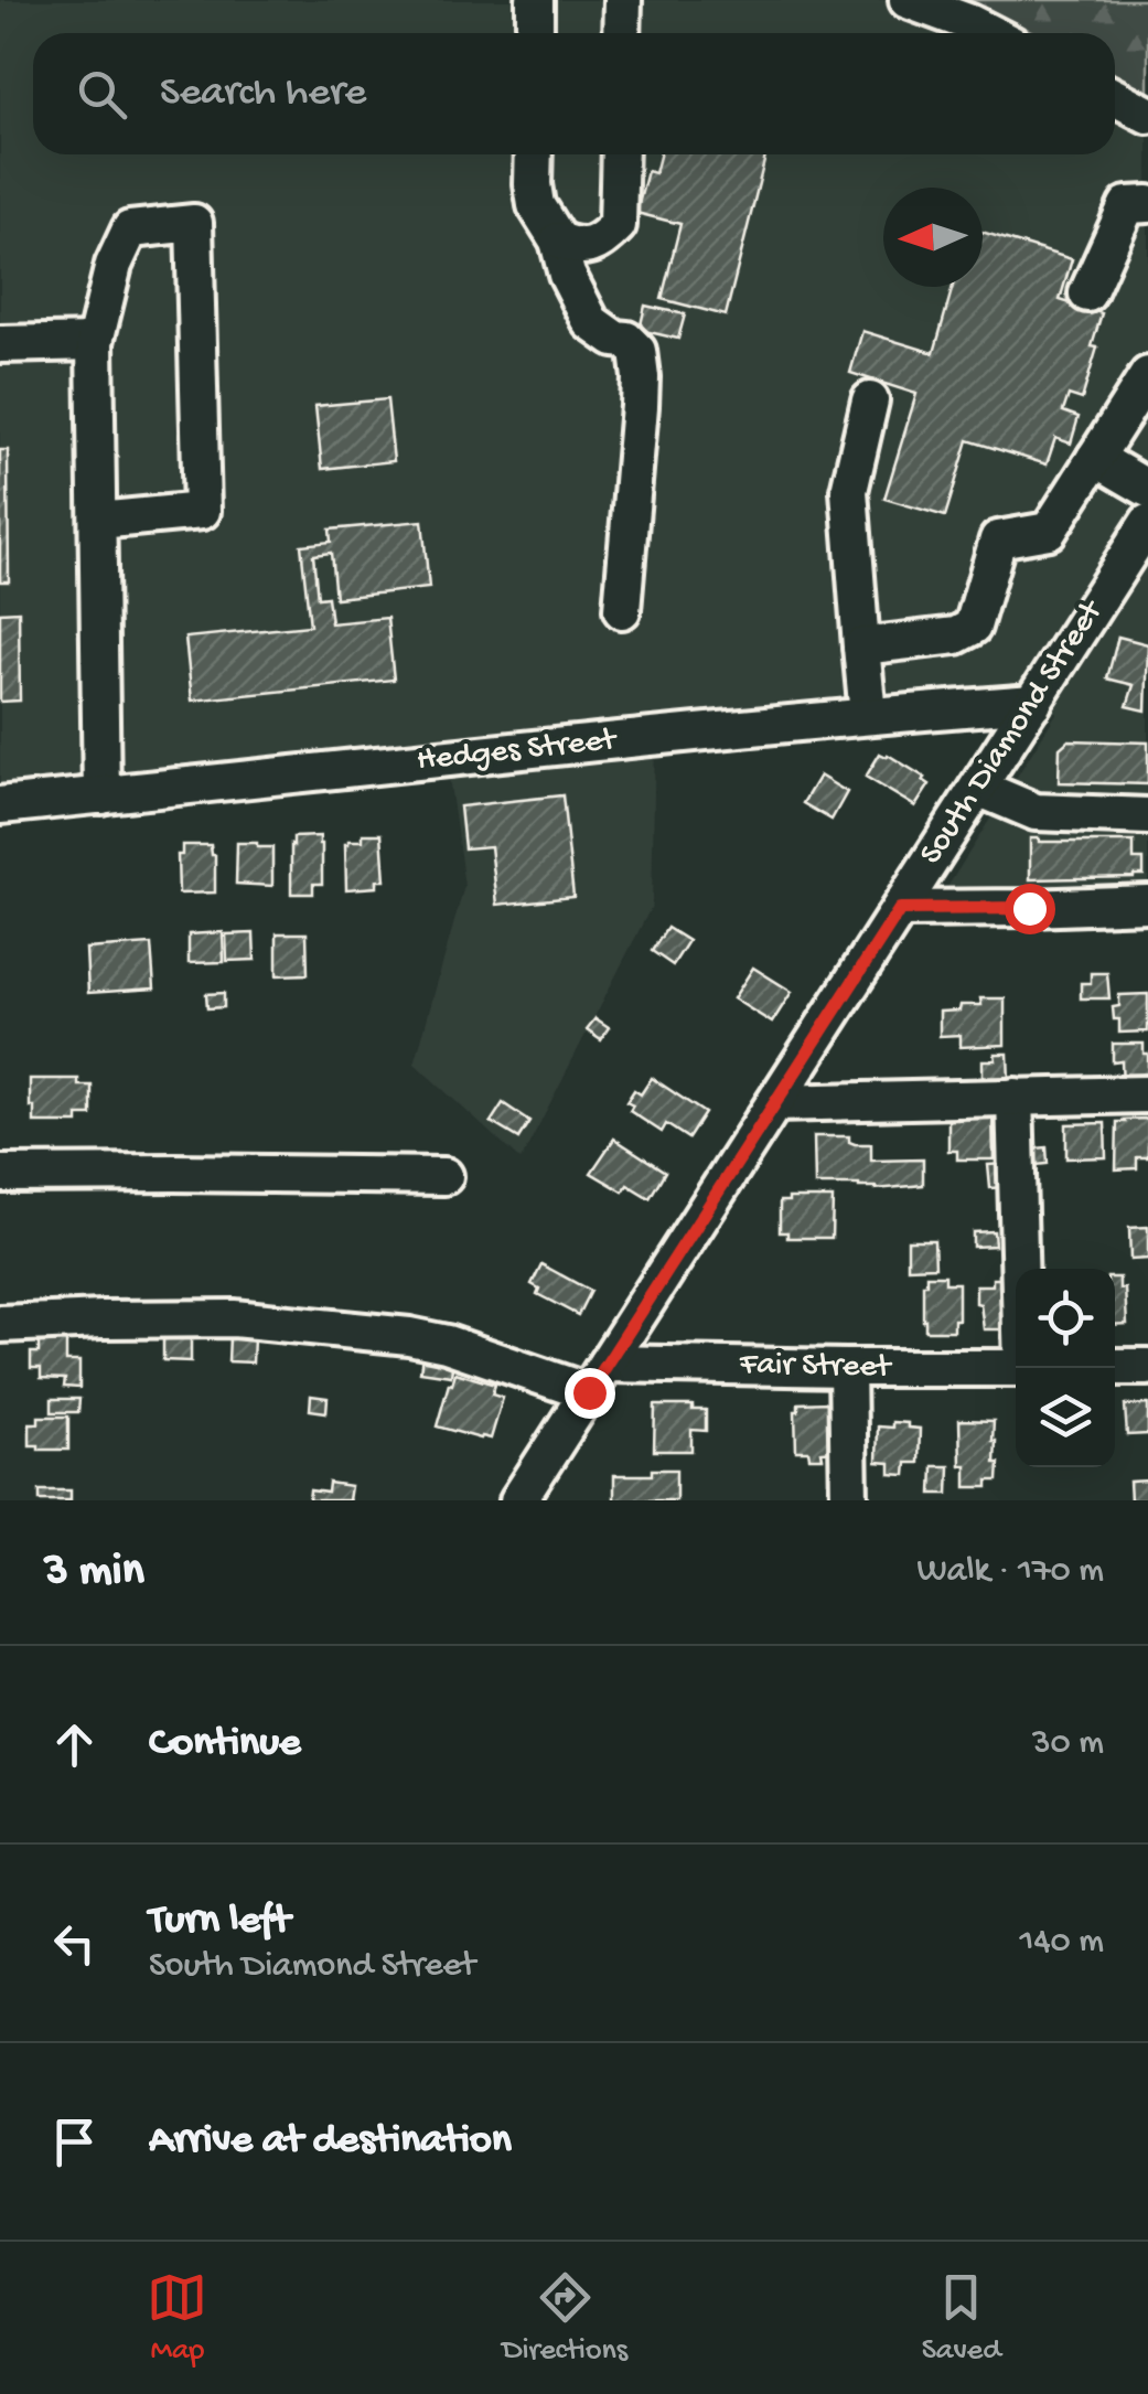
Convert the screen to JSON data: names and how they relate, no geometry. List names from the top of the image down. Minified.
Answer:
{"streets":{"street":["South Diamond Street","Hedges Street","Fair Street"]},"crossings":[["South Diamond Street","Hedges Street"],["South Diamond Street","Fair Street"]],"north":"left","page":{"search":"Search here","heading":["3 min","Walk · 170 m"],"list":[["Continue","30 m"],["Turn left","South Diamond Street","140 m"],"Arrive at destination"],"nav":["Map","Directions","Saved"]}}
